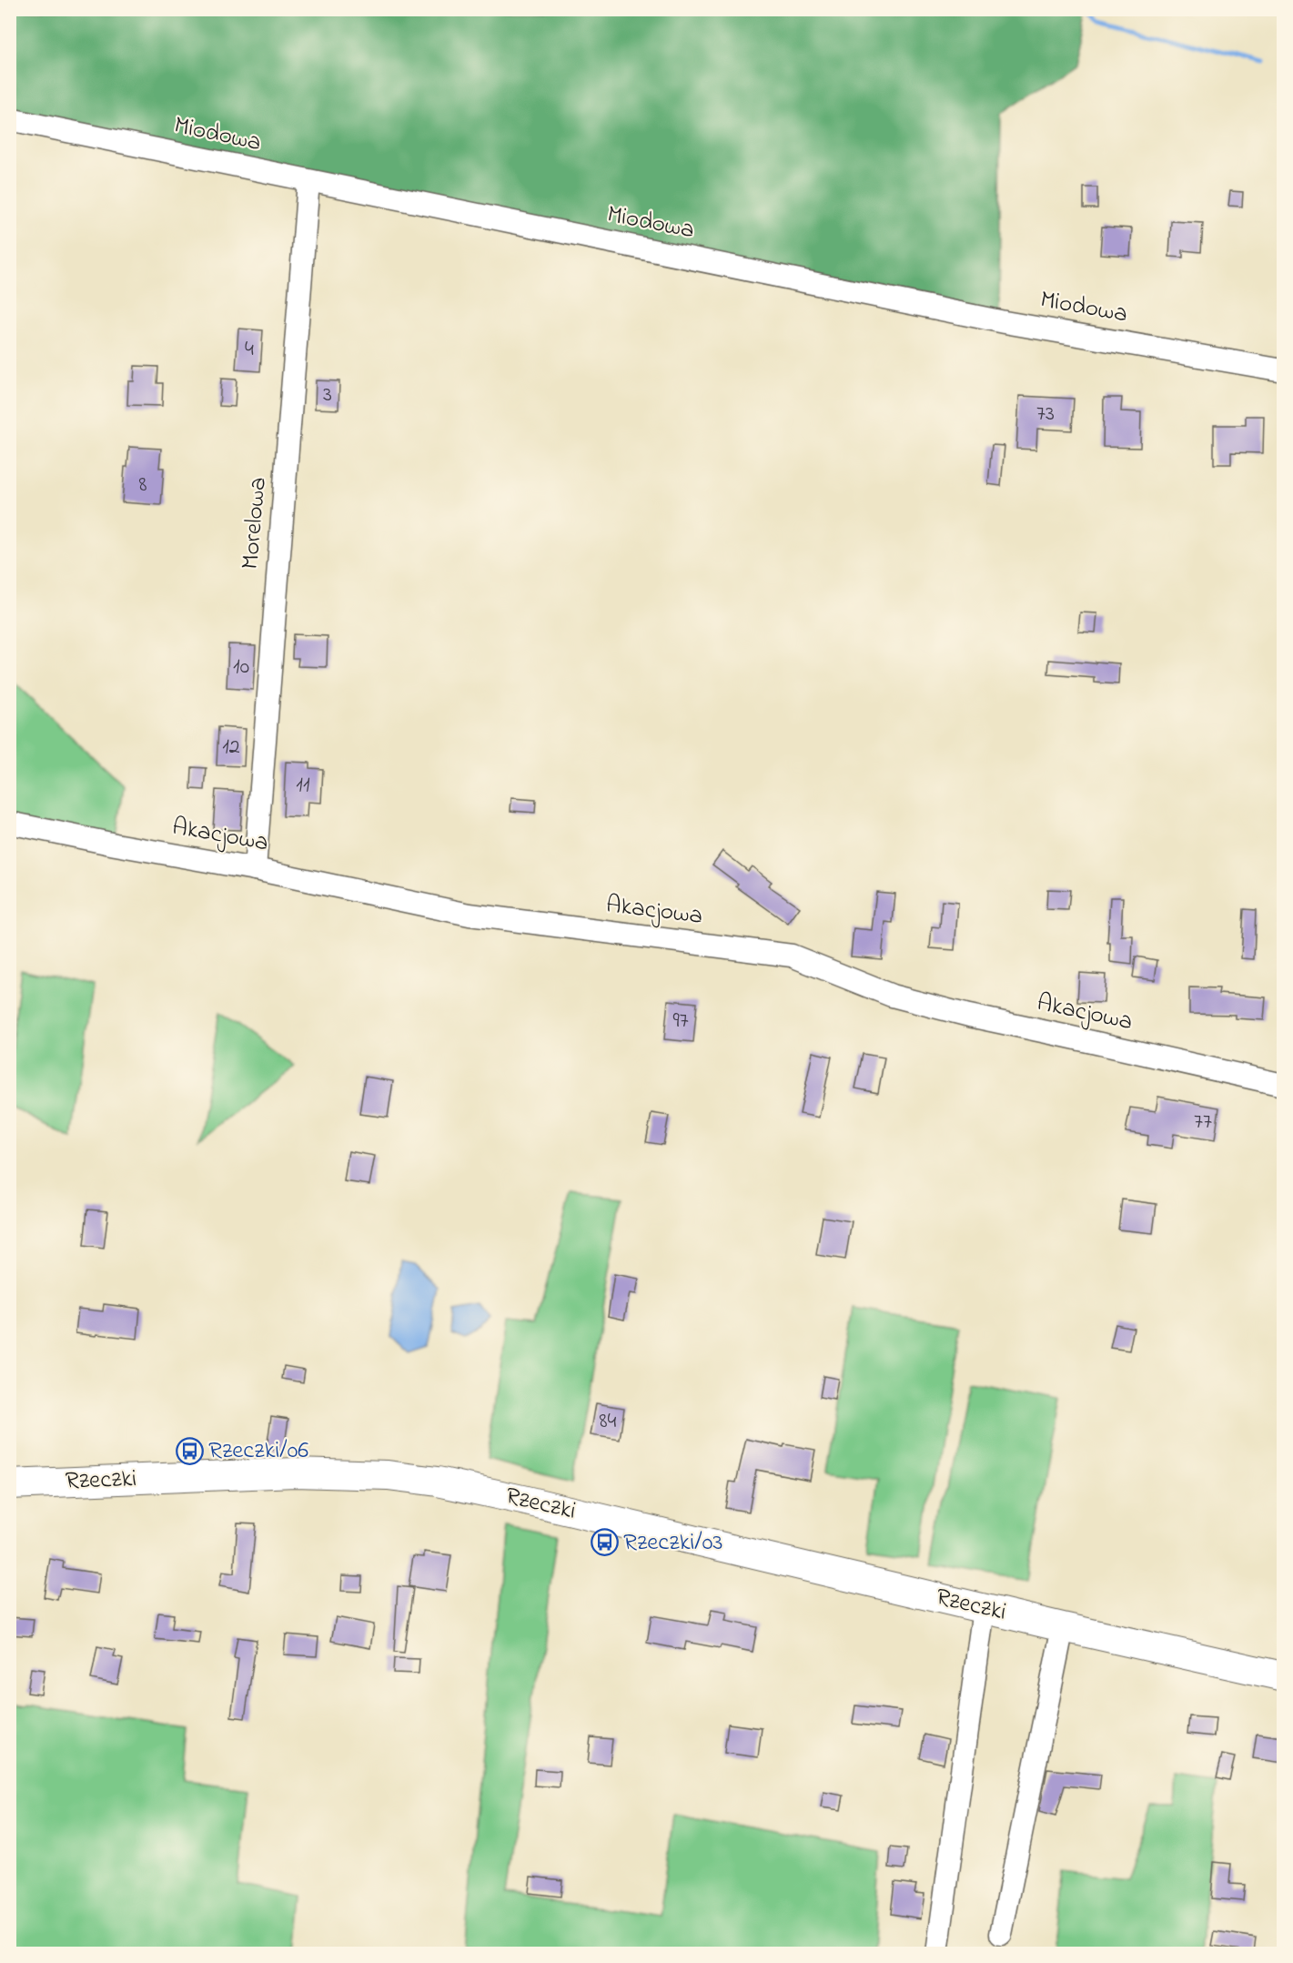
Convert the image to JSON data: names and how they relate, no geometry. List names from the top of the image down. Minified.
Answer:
{"streets":{"main road":["Rzeczki"],"street":["Miodowa","Morelowa","Akacjowa"]},"crossings":[["Miodowa","Morelowa"],["Morelowa","Akacjowa"]],"places":{"bus stop":["Rzeczki/06","Rzeczki/03"]},"house_numbers":["4","3","73","8","10","12","11","97","77","84"]}
